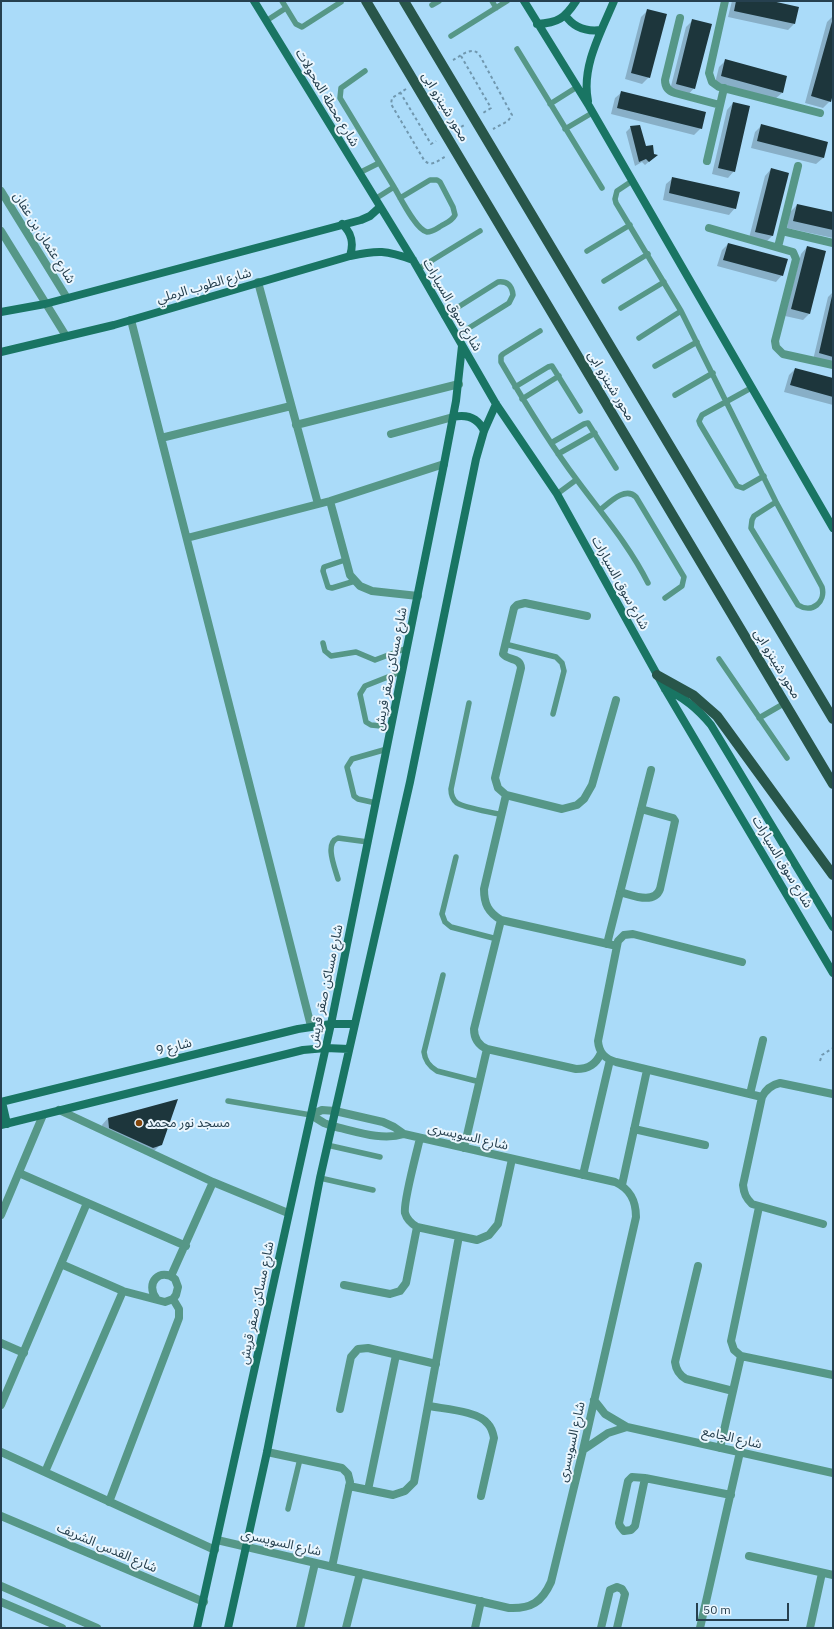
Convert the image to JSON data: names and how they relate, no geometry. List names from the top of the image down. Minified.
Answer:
{"streets":{"main road":["محور شينزو ابى"],"street":["شارع محطة المحولات","شارع عثمان بن عفان","شارع الطوب الرملي","شارع سوق السيارات","شارع مساكن صقر قريش","شارع 9","شارع السويسرى","شارع الجامع","شارع القدس الشريف"]},"crossings":[["شارع محطة المحولات","شارع الطوب الرملي"],["شارع محطة المحولات","شارع سوق السيارات"],["شارع عثمان بن عفان","شارع الطوب الرملي"],["شارع الطوب الرملي","شارع سوق السيارات"],["شارع سوق السيارات","شارع مساكن صقر قريش"],["شارع مساكن صقر قريش","شارع 9"],["شارع مساكن صقر قريش","شارع السويسرى"],["شارع مساكن صقر قريش","شارع القدس الشريف"],["شارع السويسرى","شارع الجامع"]],"places":["مسجد نور محمد"],"scale_bar":"50 m"}
